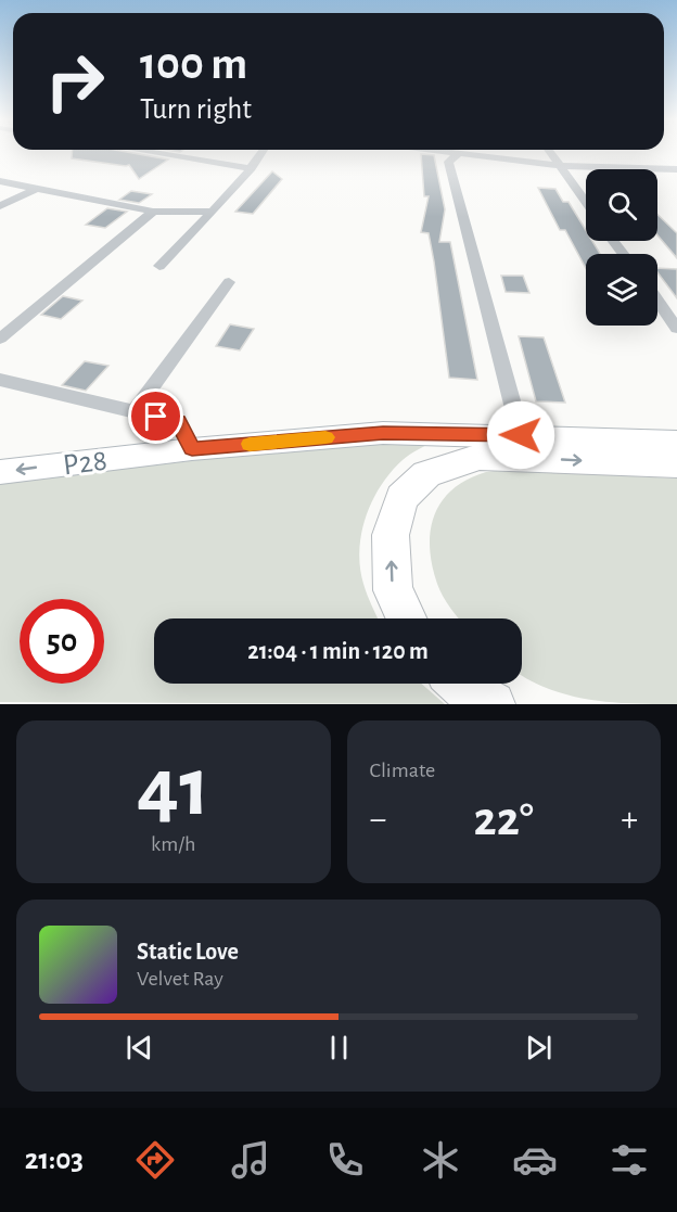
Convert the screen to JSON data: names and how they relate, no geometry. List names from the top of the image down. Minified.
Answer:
{"streets":{"main road":["Р28"]},"page":{"turn":["100 m","Turn right"],"limit":"50","trip":"21:04 · 1 min · 120 m","tile":[["41","km/h"],"Climate"],"heat":["−","22°","+"],"song":["Static Love","Velvet Ray"],"tabs":"21:03"}}
